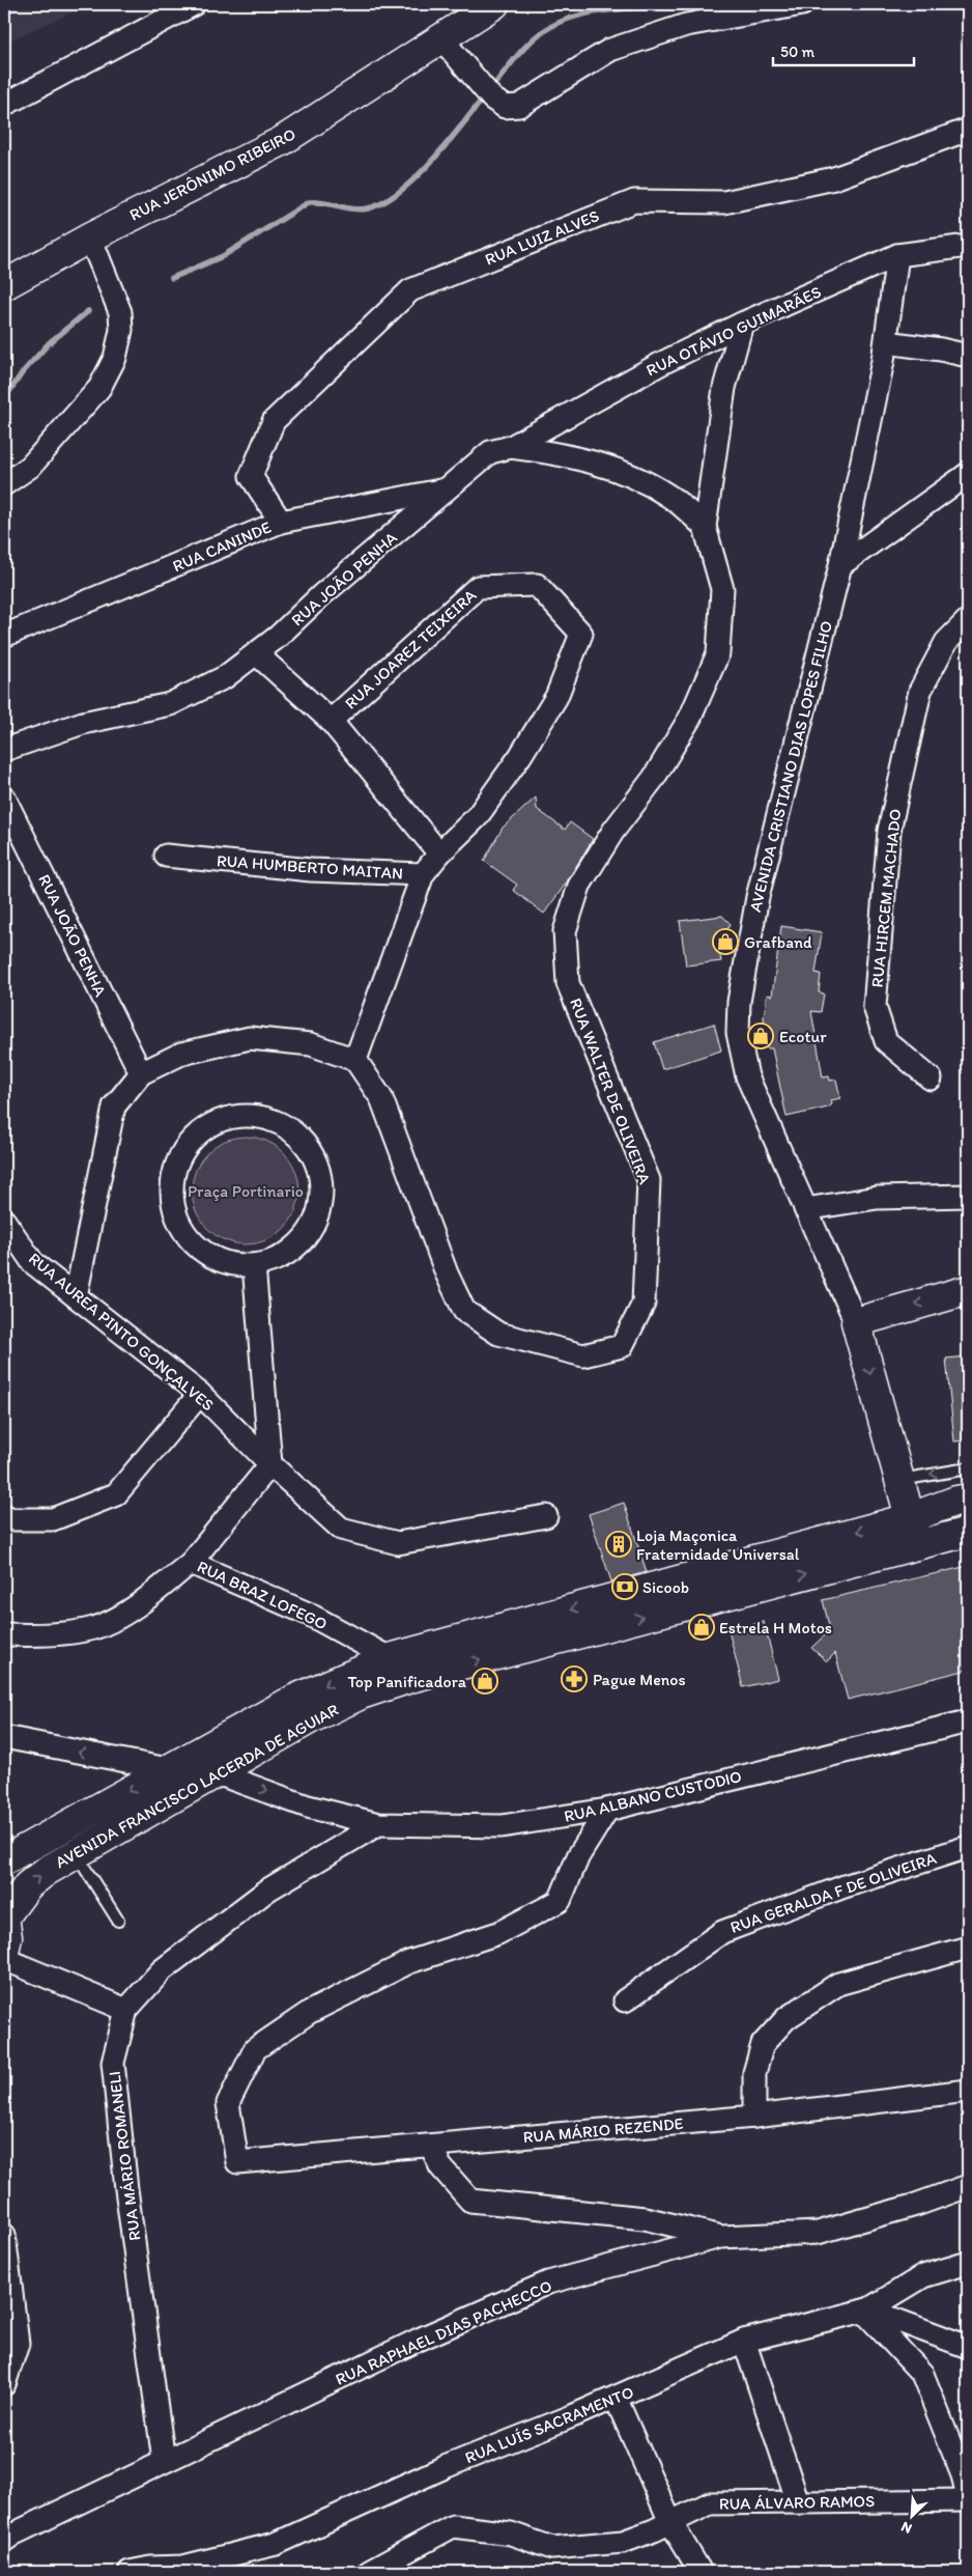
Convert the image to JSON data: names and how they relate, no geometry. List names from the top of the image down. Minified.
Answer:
{"streets":{"main road":["RUA JERÔNIMO RIBEIRO","AVENIDA FRANCISCO LACERDA DE AGUIAR"],"street":["RUA LUIZ ALVES","RUA OTÁVIO GUIMARÃES","RUA CANINDE","RUA JOÃO PENHA","RUA JOAREZ TEIXEIRA","AVENIDA CRISTIANO DIAS LOPES FILHO","RUA HUMBERTO MAITAN","RUA HIRCEM MACHADO","RUA WALTER DE OLIVEIRA","RUA AUREA PINTO GONÇALVES","RUA BRAZ LOFEGO","RUA ALBANO CUSTODIO","RUA GERALDA F DE OLIVEIRA","RUA MÁRIO REZENDE","RUA MÁRIO ROMANELI","RUA RAPHAEL DIAS PACHECCO","RUA LUÍS SACRAMENTO","RUA ÁLVARO RAMOS"]},"crossings":[["RUA LUIZ ALVES","RUA CANINDE"],["RUA OTÁVIO GUIMARÃES","RUA JOÃO PENHA"],["RUA OTÁVIO GUIMARÃES","AVENIDA CRISTIANO DIAS LOPES FILHO"],["RUA OTÁVIO GUIMARÃES","RUA WALTER DE OLIVEIRA"],["RUA CANINDE","RUA JOÃO PENHA"],["RUA AUREA PINTO GONÇALVES","RUA BRAZ LOFEGO"],["RUA BRAZ LOFEGO","AVENIDA FRANCISCO LACERDA DE AGUIAR"],["AVENIDA FRANCISCO LACERDA DE AGUIAR","RUA ALBANO CUSTODIO"],["RUA ALBANO CUSTODIO","RUA MÁRIO REZENDE"],["RUA ALBANO CUSTODIO","RUA MÁRIO ROMANELI"],["RUA MÁRIO ROMANELI","RUA RAPHAEL DIAS PACHECCO"]],"parks":["Praça Portinario"],"places":{"shop":["Grafband","Ecotur","Estrela H Motos","Top Panificadora"],"building":["Loja Maçonica Fraternidade Universal"],"bank":["Sicoob"],"pharmacy":["Pague Menos"]},"scale_bar":"50 m","north":"bottom left"}
